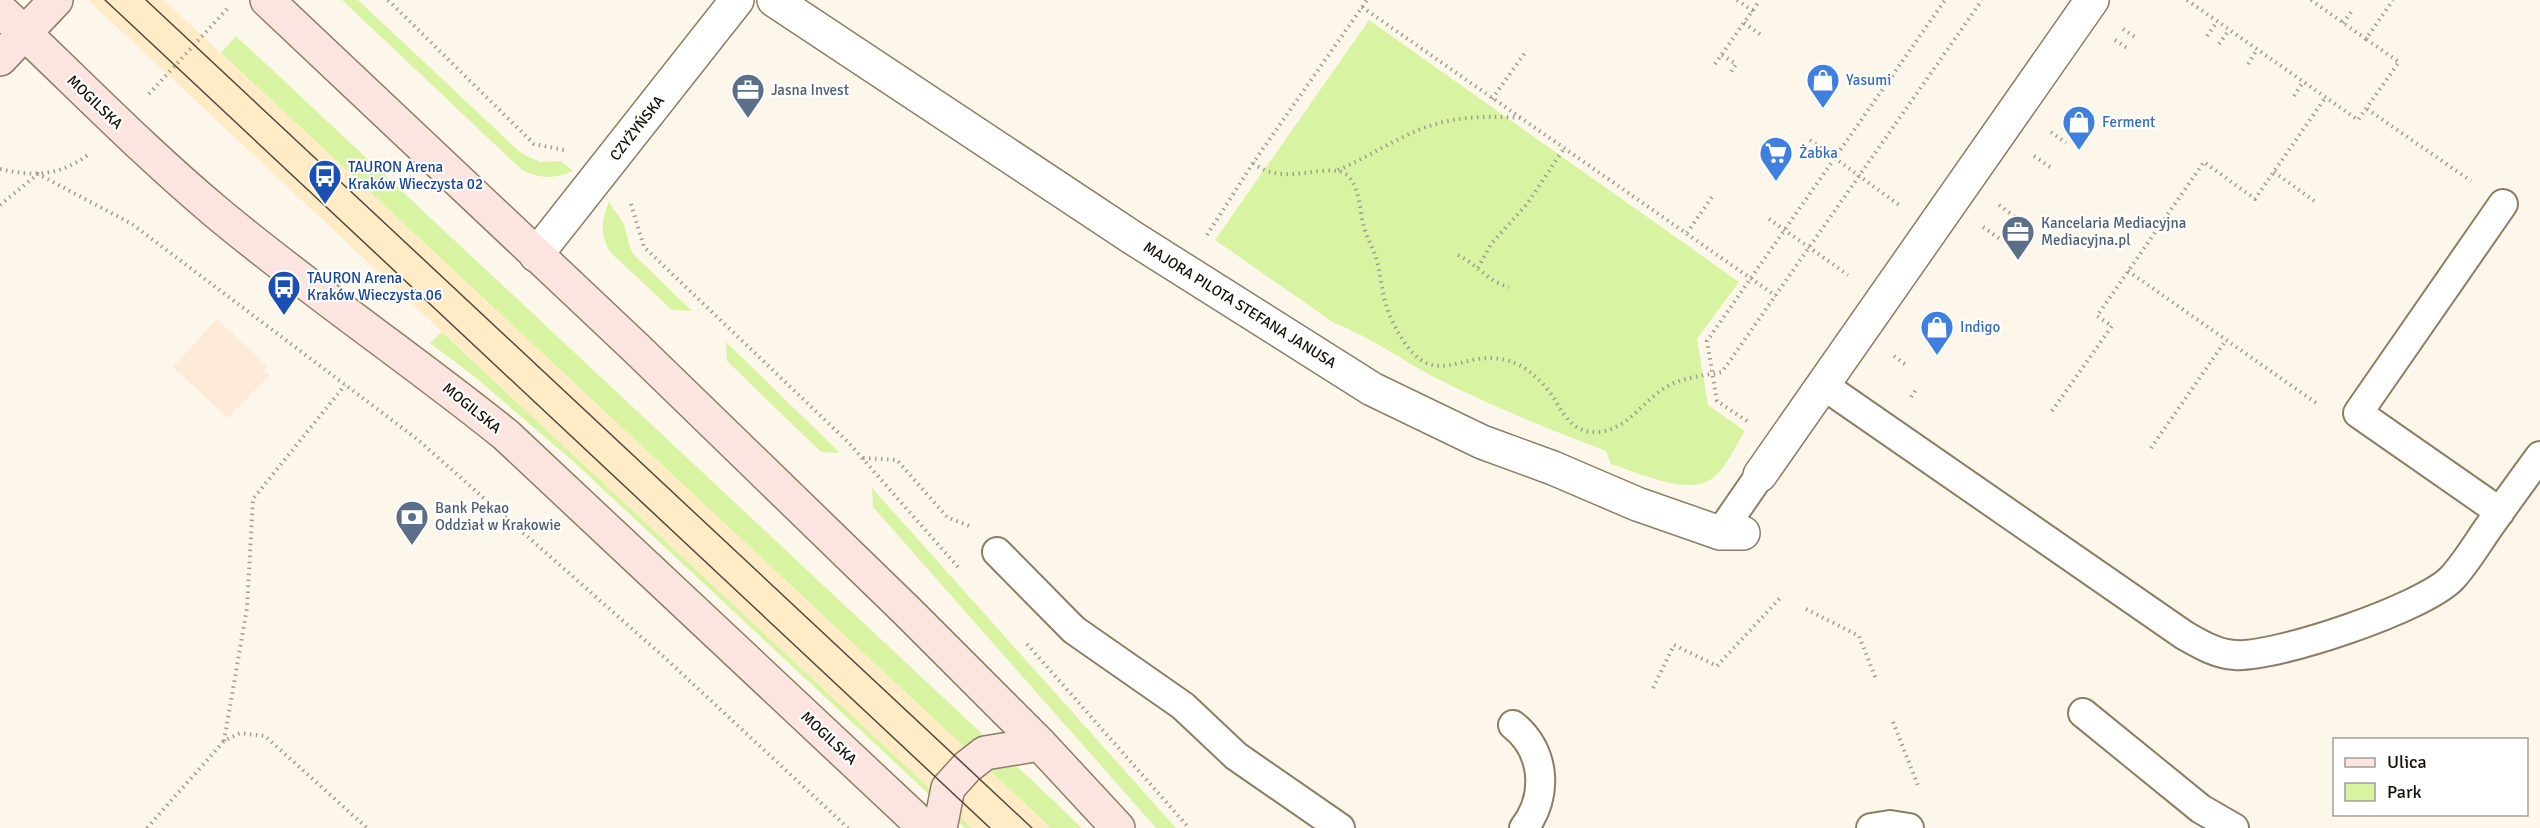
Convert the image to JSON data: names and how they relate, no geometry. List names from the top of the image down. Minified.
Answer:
{"streets":{"main road":["MOGILSKA"],"street":["CZYŻYŃSKA","MAJORA PILOTA STEFANA JANUSA"]},"places":{"shop":["Yasumi","Ferment","Indigo"],"office":["Jasna Invest","Kancelaria Mediacyjna Mediacyjna.pl"],"supermarket":["Żabka"],"bus stop":["TAURON Arena Kraków Wieczysta 02","TAURON Arena Kraków Wieczysta 06"],"bank":["Bank Pekao Oddział w Krakowie"]},"legend":["Ulica","Park"]}
